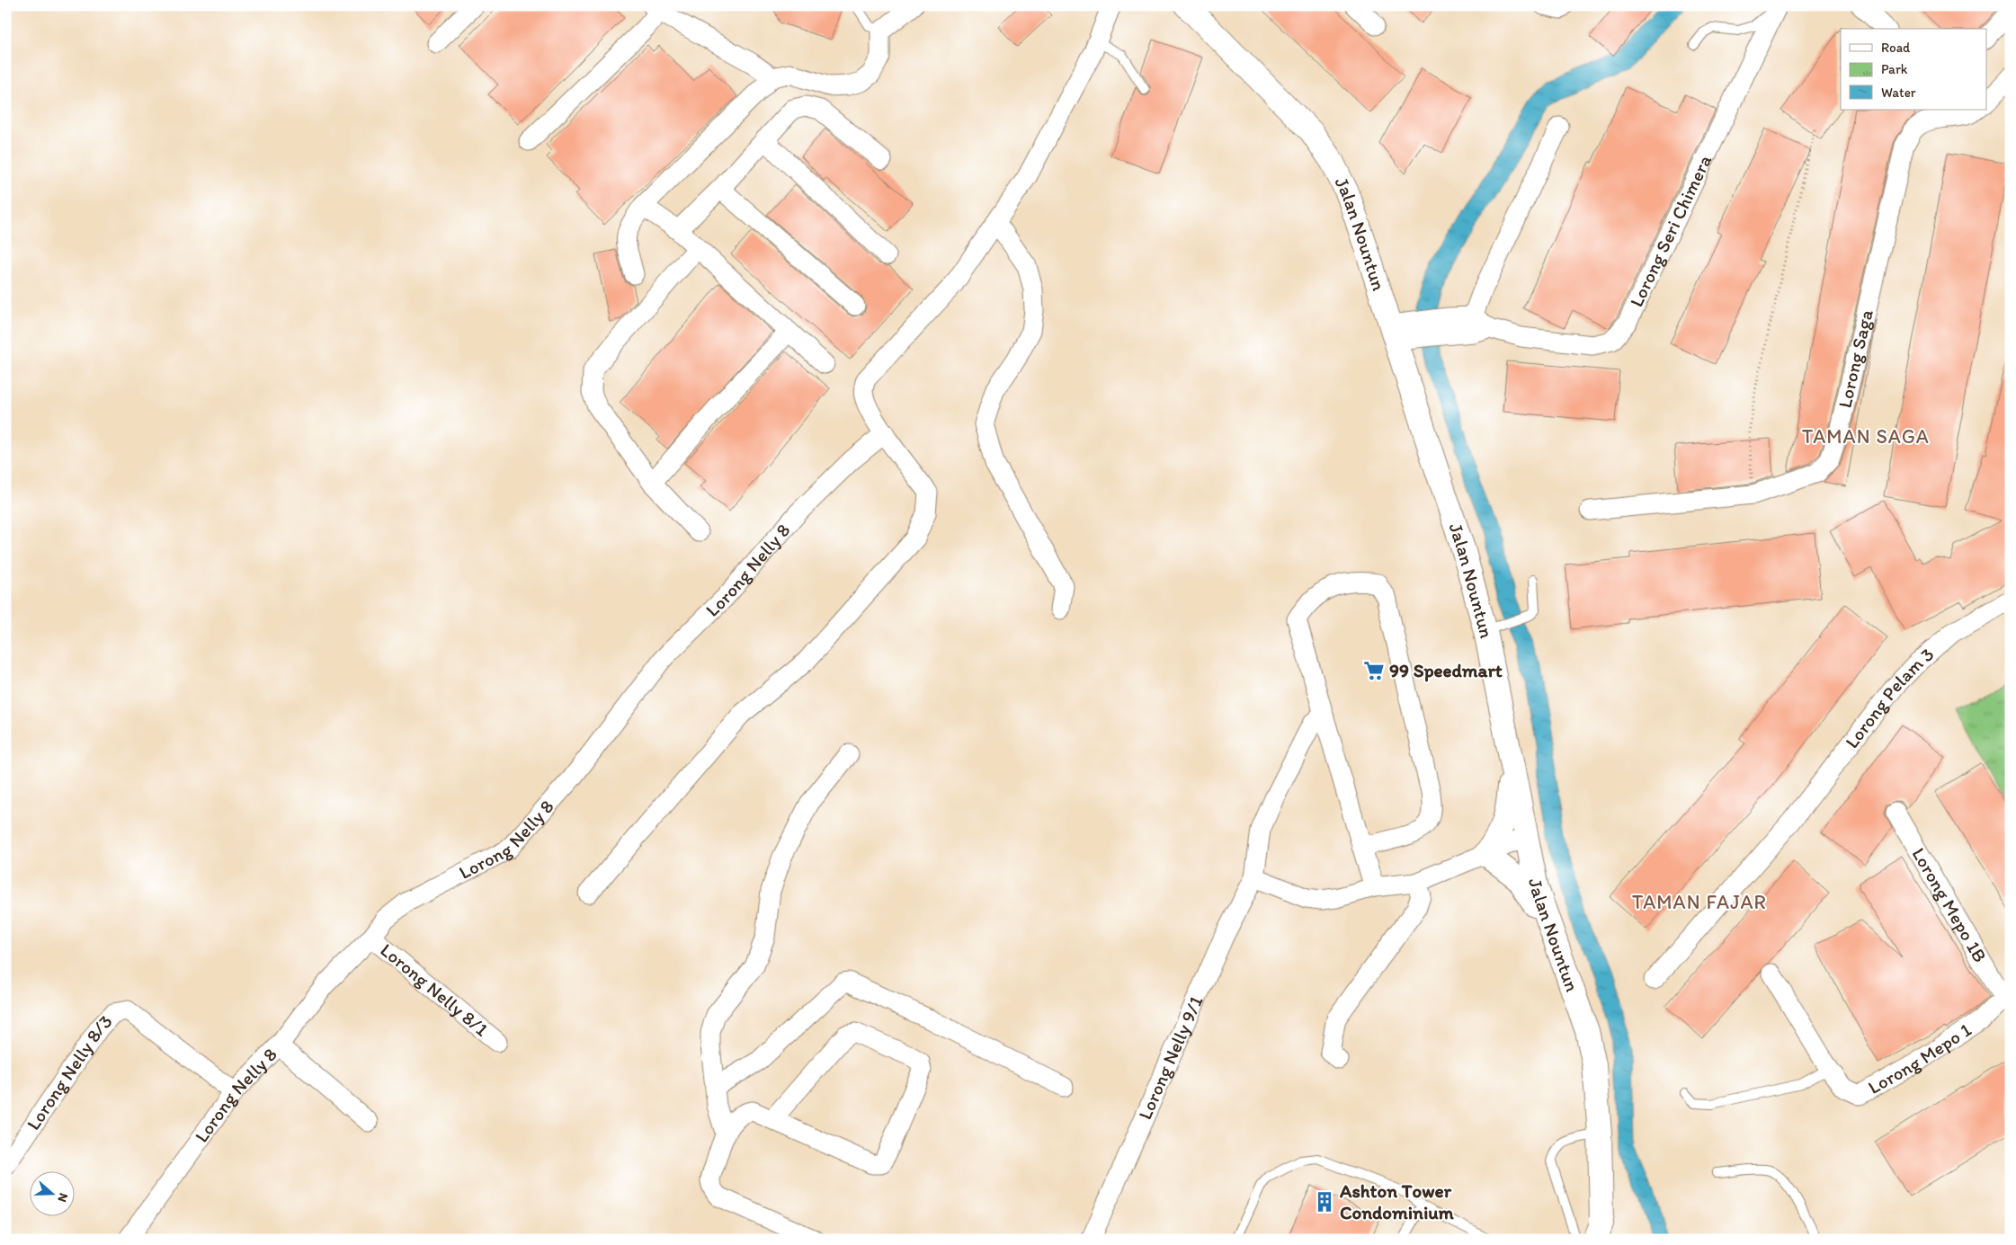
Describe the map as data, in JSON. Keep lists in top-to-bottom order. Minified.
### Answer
{"streets":{"street":["Lorong Seri Chimera","Jalan Nountun","Lorong Saga","Lorong Nelly 8","Lorong Pelam 3","Lorong Mepo 1B","Lorong Nelly 8/1","Lorong Nelly 9/1","Lorong Mepo 1","Lorong Nelly 8/3"]},"crossings":[["Lorong Seri Chimera","Jalan Nountun"],["Lorong Nelly 8","Lorong Nelly 8/1"],["Lorong Nelly 8","Lorong Nelly 8/3"],["Lorong Mepo 1B","Lorong Mepo 1"]],"districts":["TAMAN SAGA","TAMAN FAJAR"],"places":{"supermarket":["99 Speedmart"],"building":["Ashton Tower Condominium"]},"legend":["Road","Park","Water"],"north":"right"}
